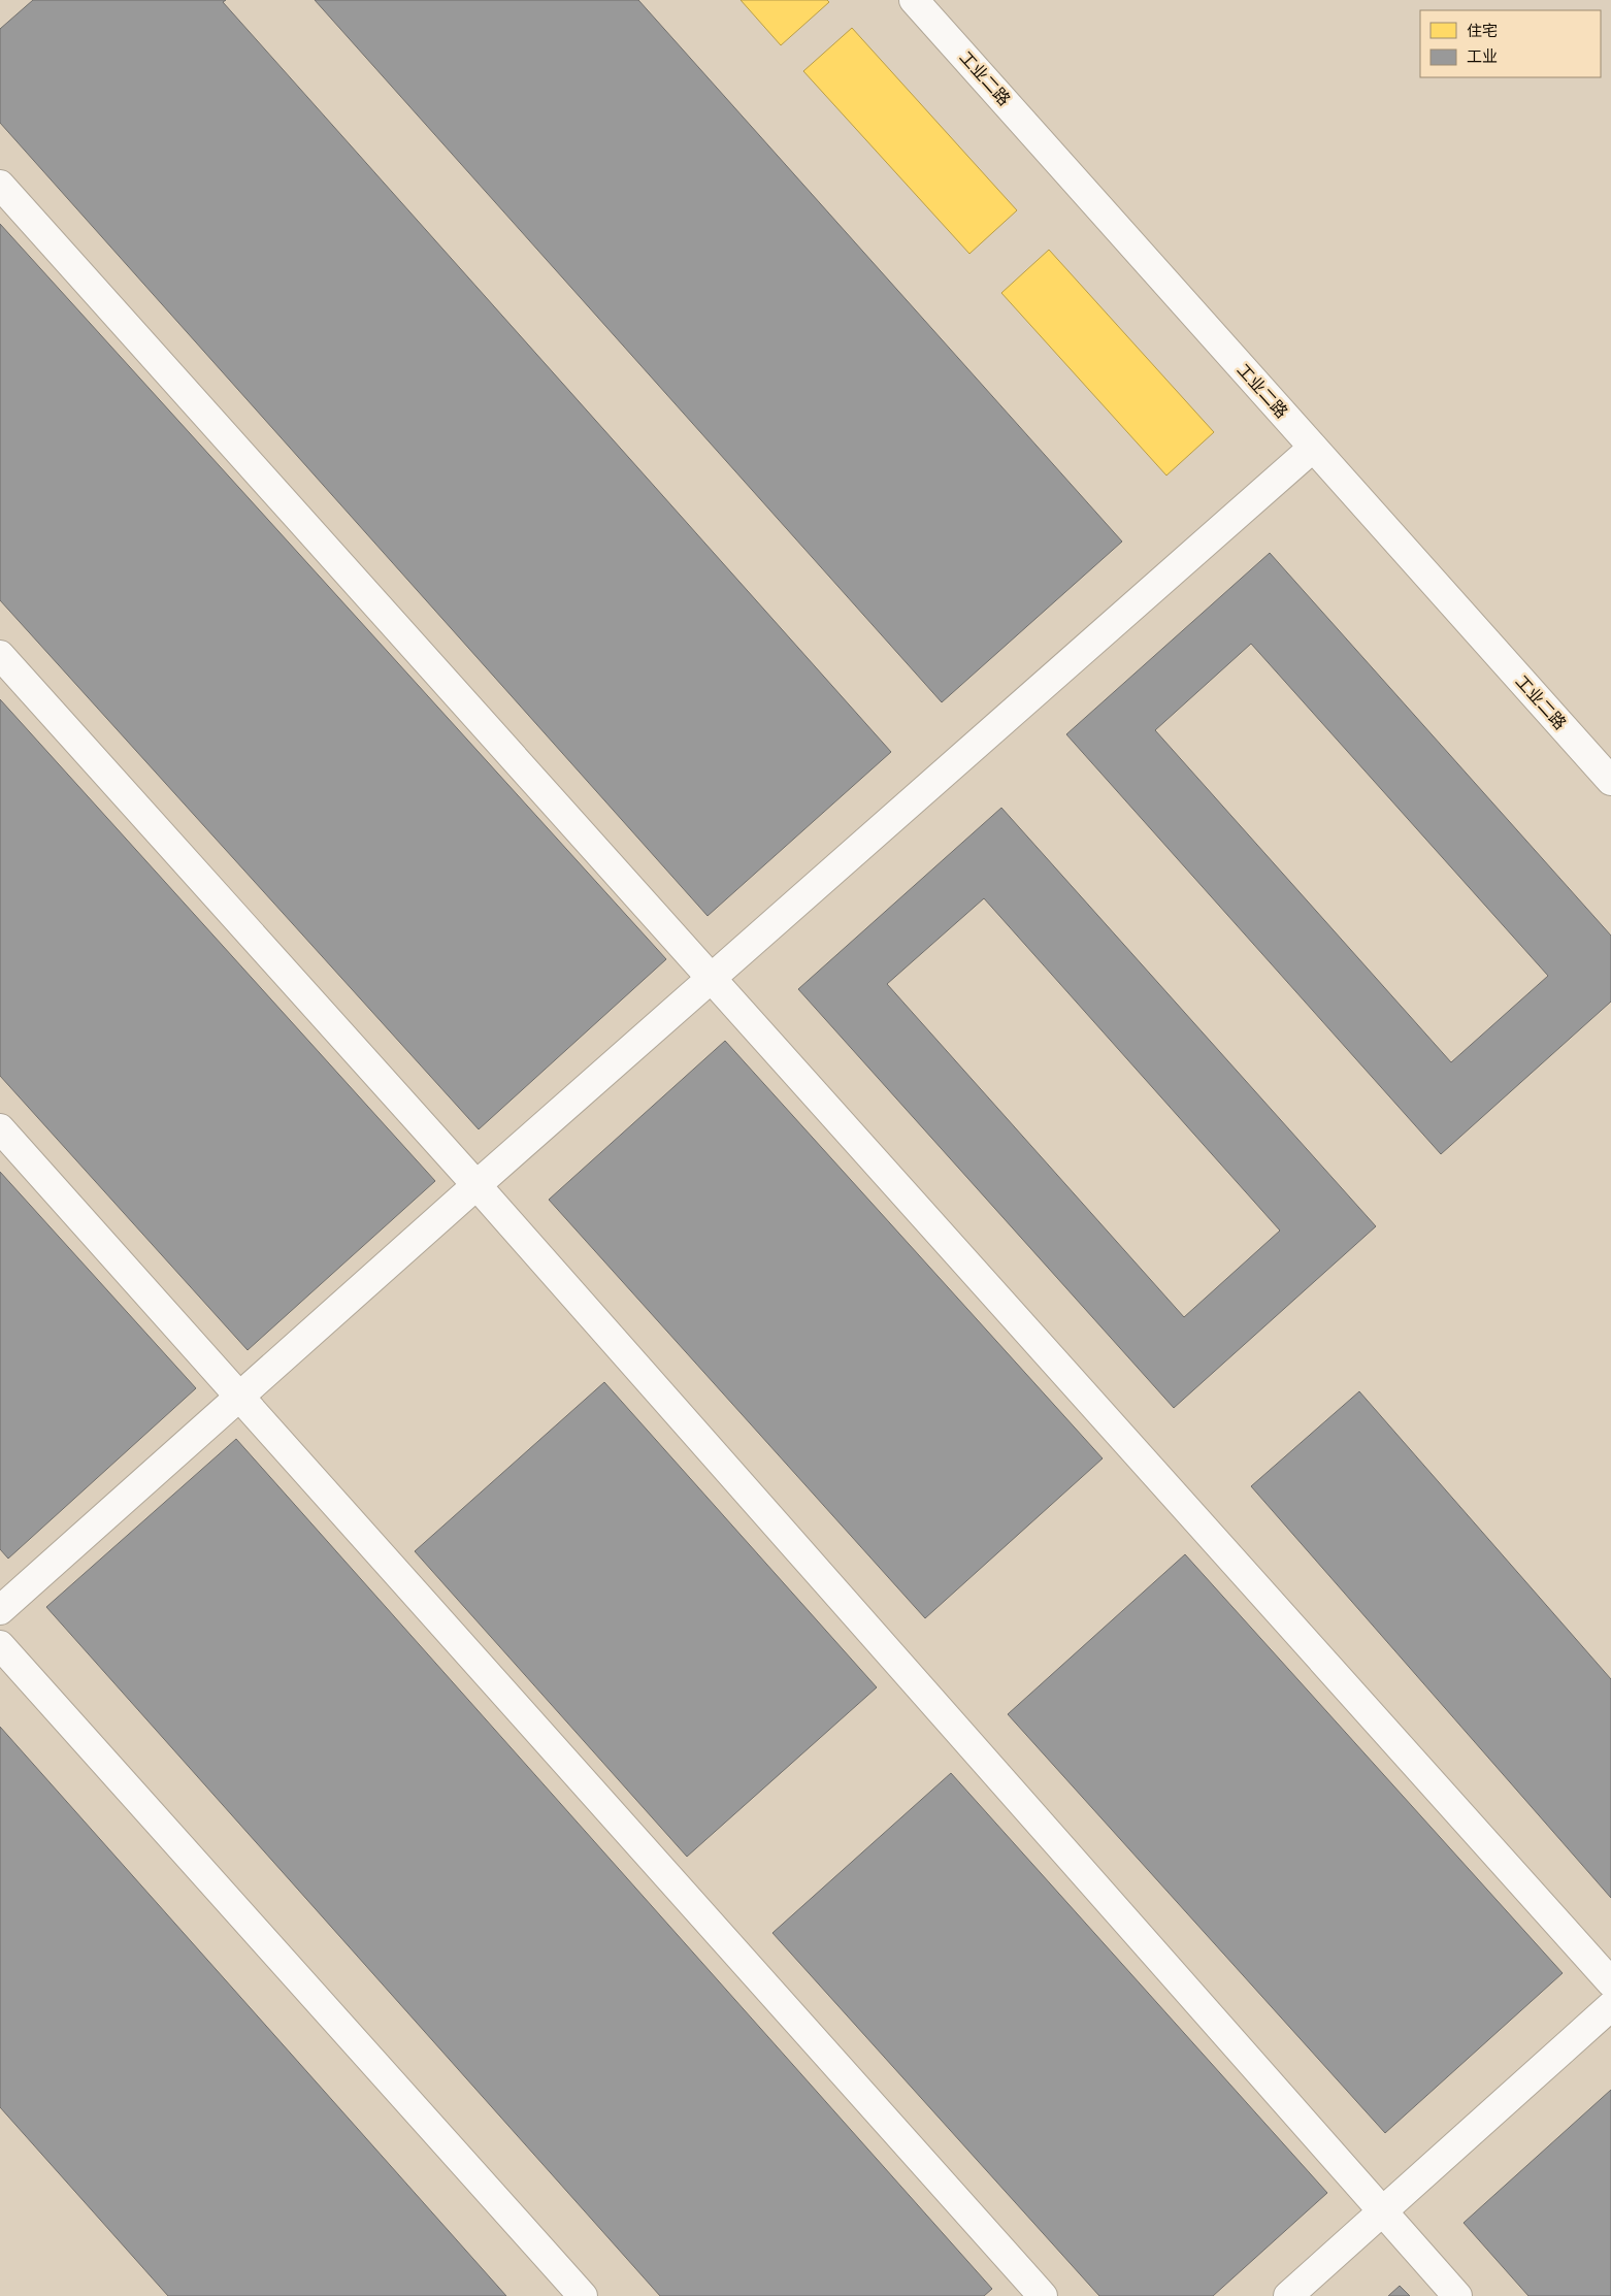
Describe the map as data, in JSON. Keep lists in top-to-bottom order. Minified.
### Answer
{"streets":{"street":["工业二路"]},"legend":["住宅","工业"]}
